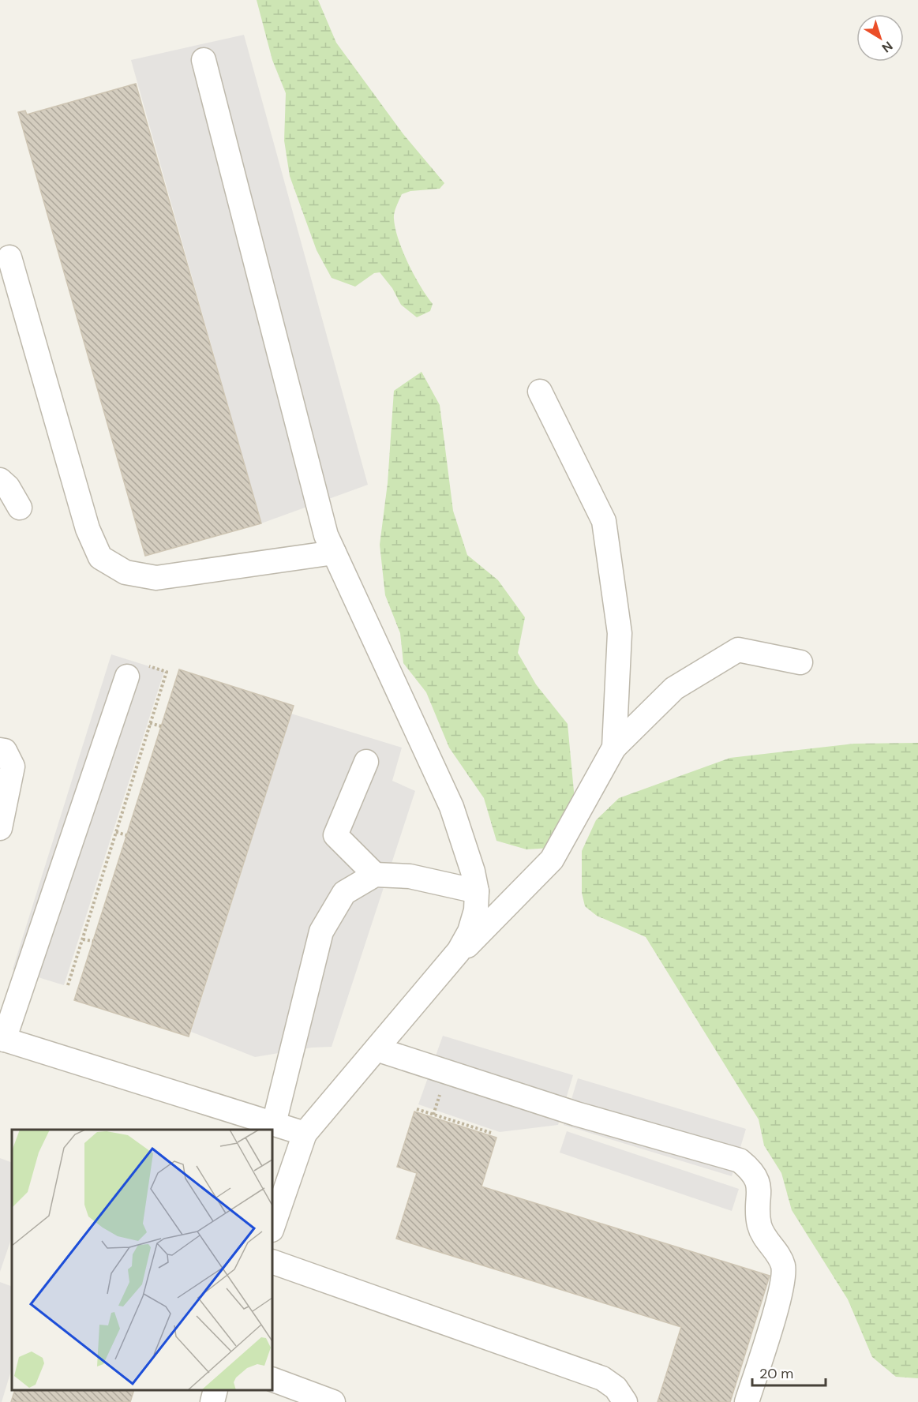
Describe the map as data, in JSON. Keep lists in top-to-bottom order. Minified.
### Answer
{"scale_bar":"20 m","north":"bottom right"}
